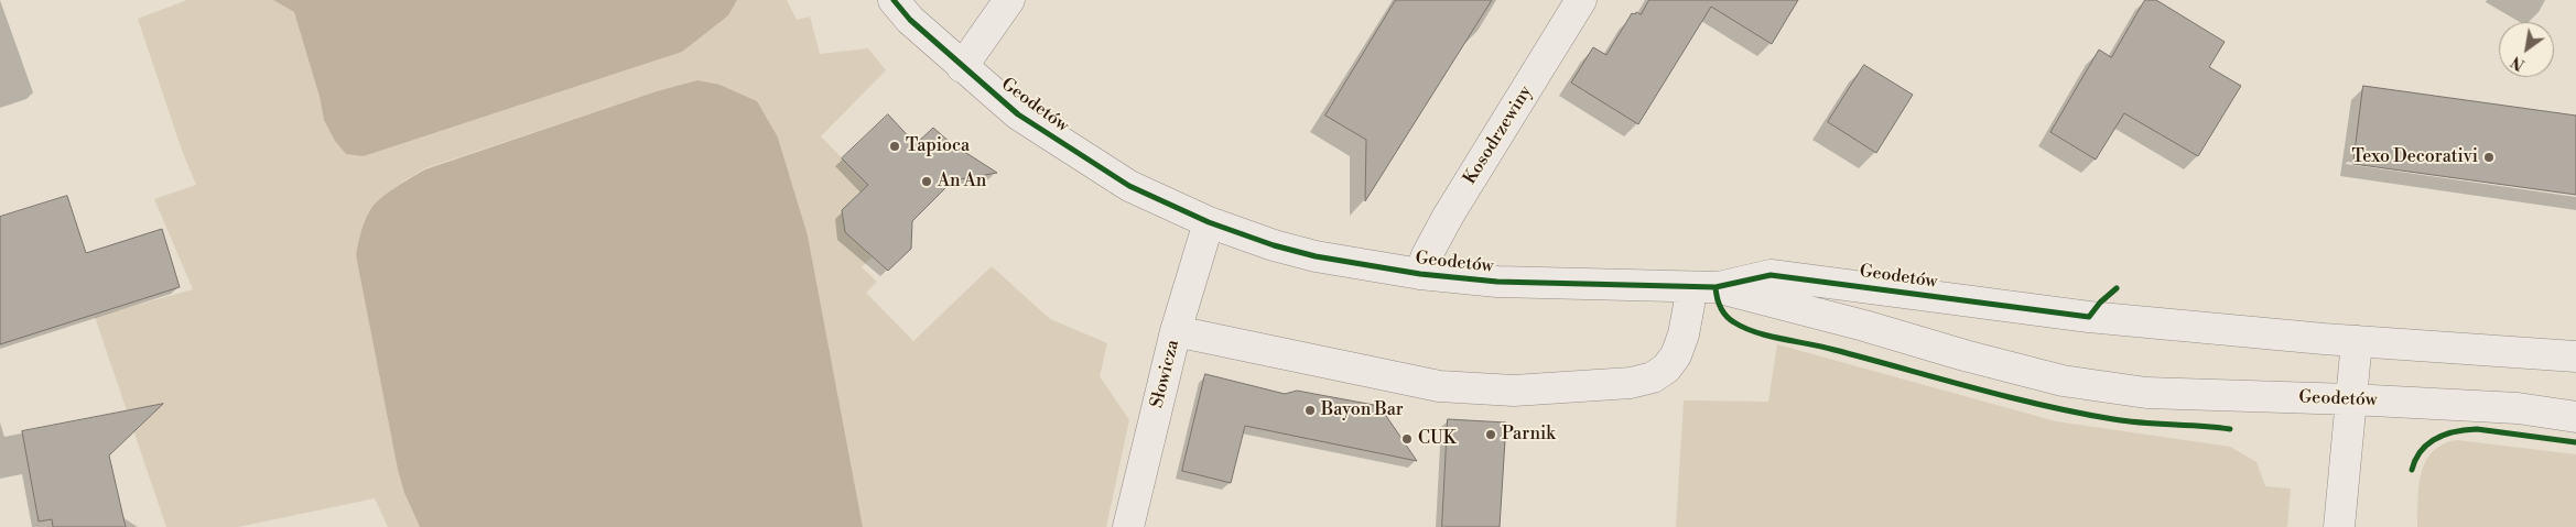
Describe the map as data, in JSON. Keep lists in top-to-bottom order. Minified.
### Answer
{"streets":{"street":["Geodetów","Kosodrzewiny","Słowicza"]},"crossings":[["Geodetów","Kosodrzewiny"],["Geodetów","Słowicza"]],"places":["Tapioca","Texo Decorativi","An An","Bayon Bar","Parnik","CUK"],"north":"bottom left"}
